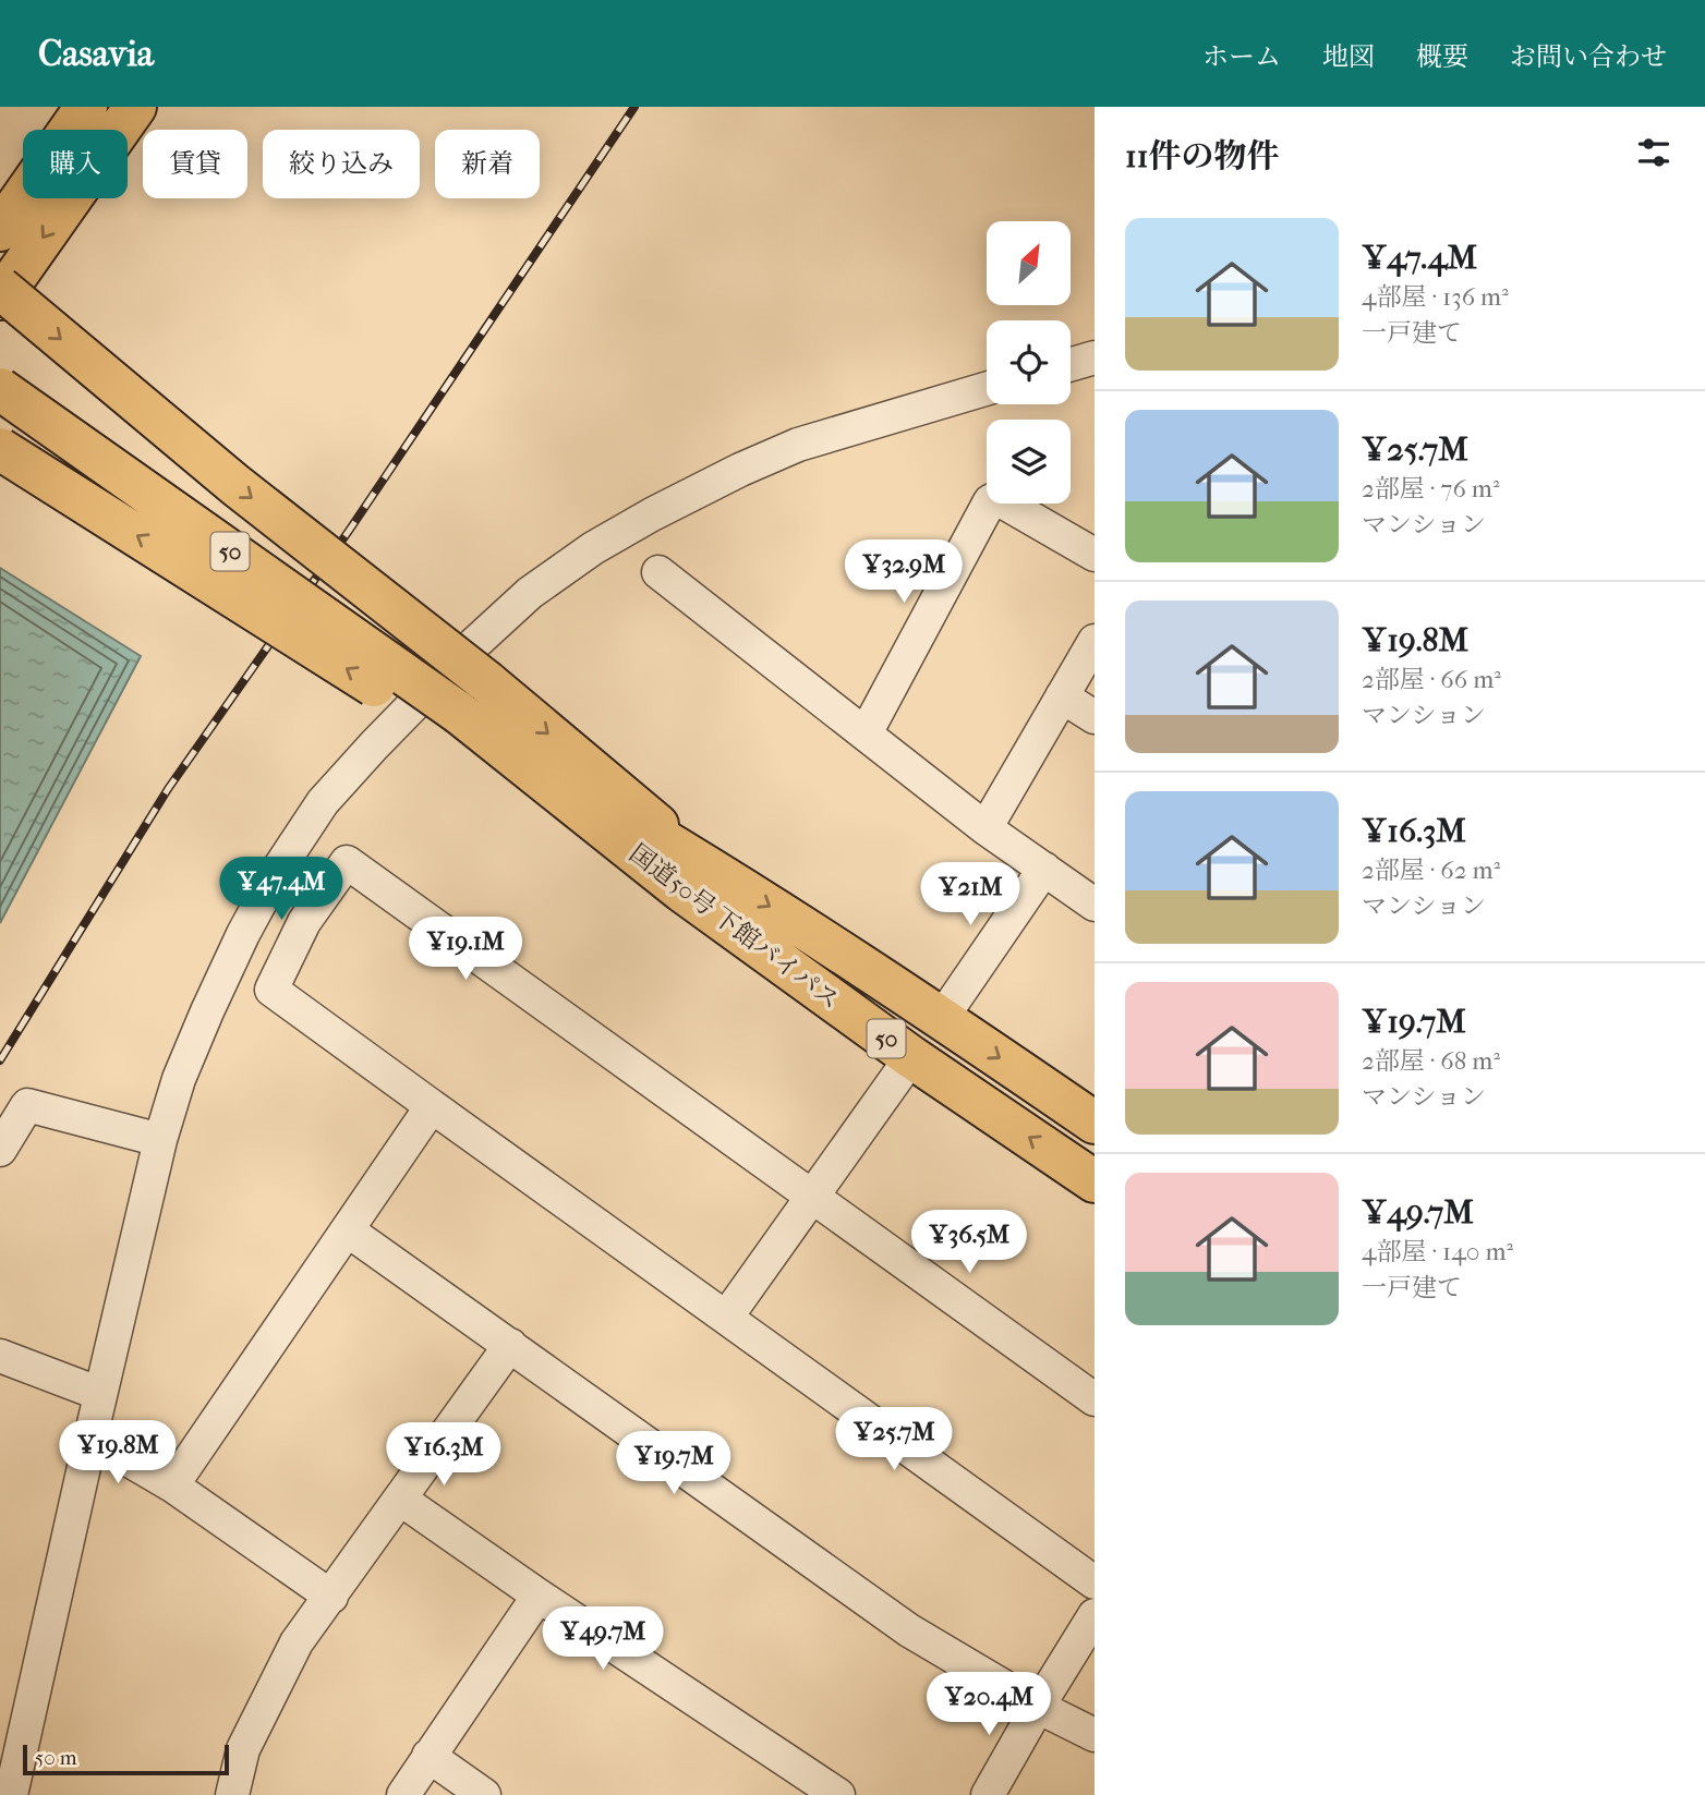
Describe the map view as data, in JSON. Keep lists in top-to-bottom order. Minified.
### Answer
{"streets":{"highway":["50","国道50号 下館バイパス"]},"scale_bar":"50 m","north":"top right","page":{"header":"Casavia","nav":["ホーム","地図","概要","お問い合わせ"],"heading":"11件の物件","chip":["購入","賃貸","絞り込み","新着"],"list":[{"name":"¥47.4M","note":"4部屋 · 136 m² · 一戸建て"},{"name":"¥25.7M","note":"2部屋 · 76 m² · マンション"},{"name":"¥19.8M","note":"2部屋 · 66 m² · マンション"},{"name":"¥16.3M","note":"2部屋 · 62 m² · マンション"},{"name":"¥19.7M","note":"2部屋 · 68 m² · マンション"},{"name":"¥49.7M","note":"4部屋 · 140 m² · 一戸建て"}],"price":["¥32.9M","¥47.4M","¥21M","¥19.1M","¥36.5M","¥25.7M","¥19.8M","¥16.3M","¥19.7M","¥49.7M","¥20.4M"],"scale":"50 m"}}
